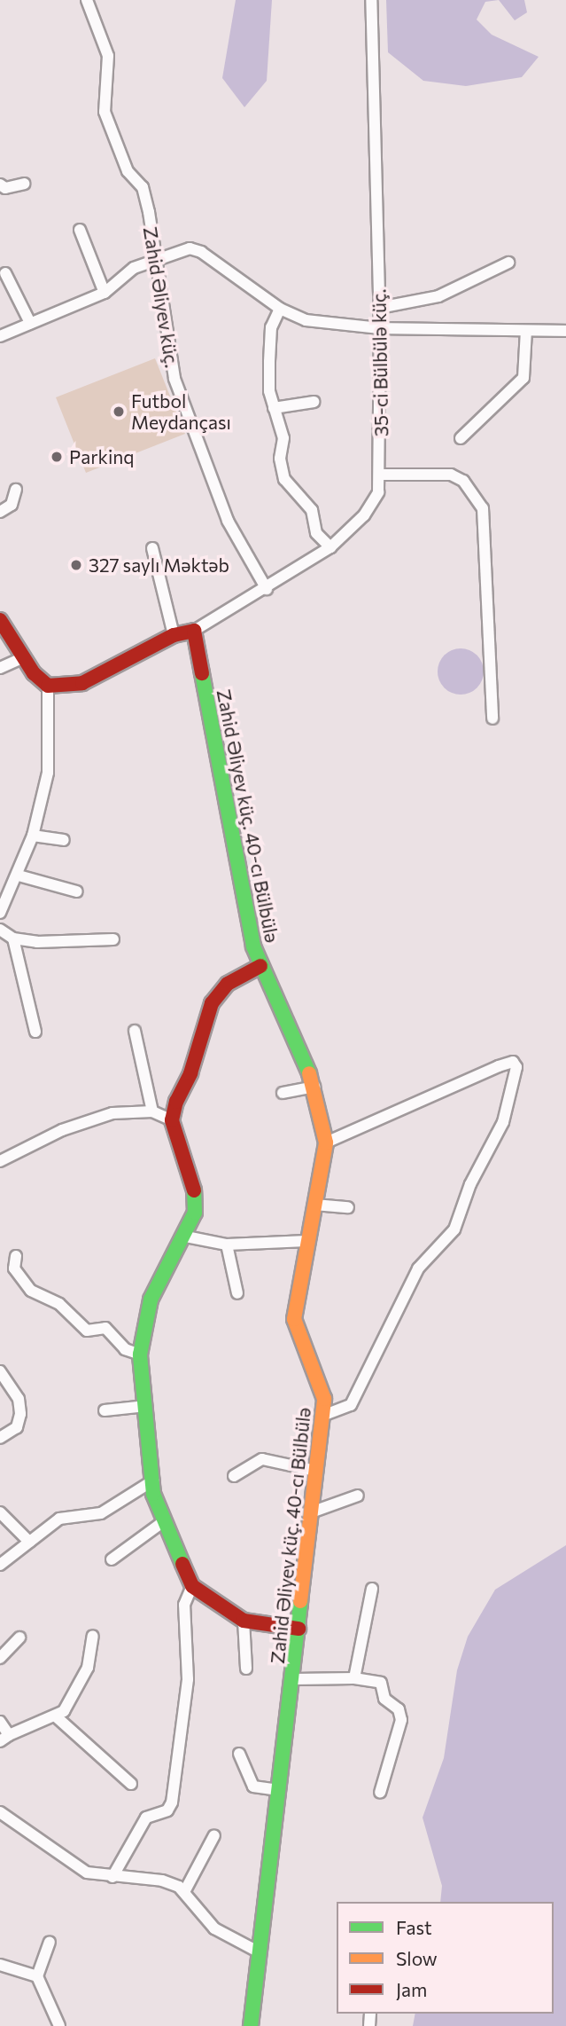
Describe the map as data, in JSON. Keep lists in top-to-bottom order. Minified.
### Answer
{"streets":{"street":["Zahid Əliyev küç.","35-ci Bülbülə küç.","Zahid Əliyev küç. 40-cı Bülbülə"]},"crossings":[["Zahid Əliyev küç.","35-ci Bülbülə küç."],["35-ci Bülbülə küç.","Zahid Əliyev küç. 40-cı Bülbülə"]],"places":["Futbol Meydançası","Parkinq","327 saylı Məktəb"],"legend":["Fast","Slow","Jam"]}
